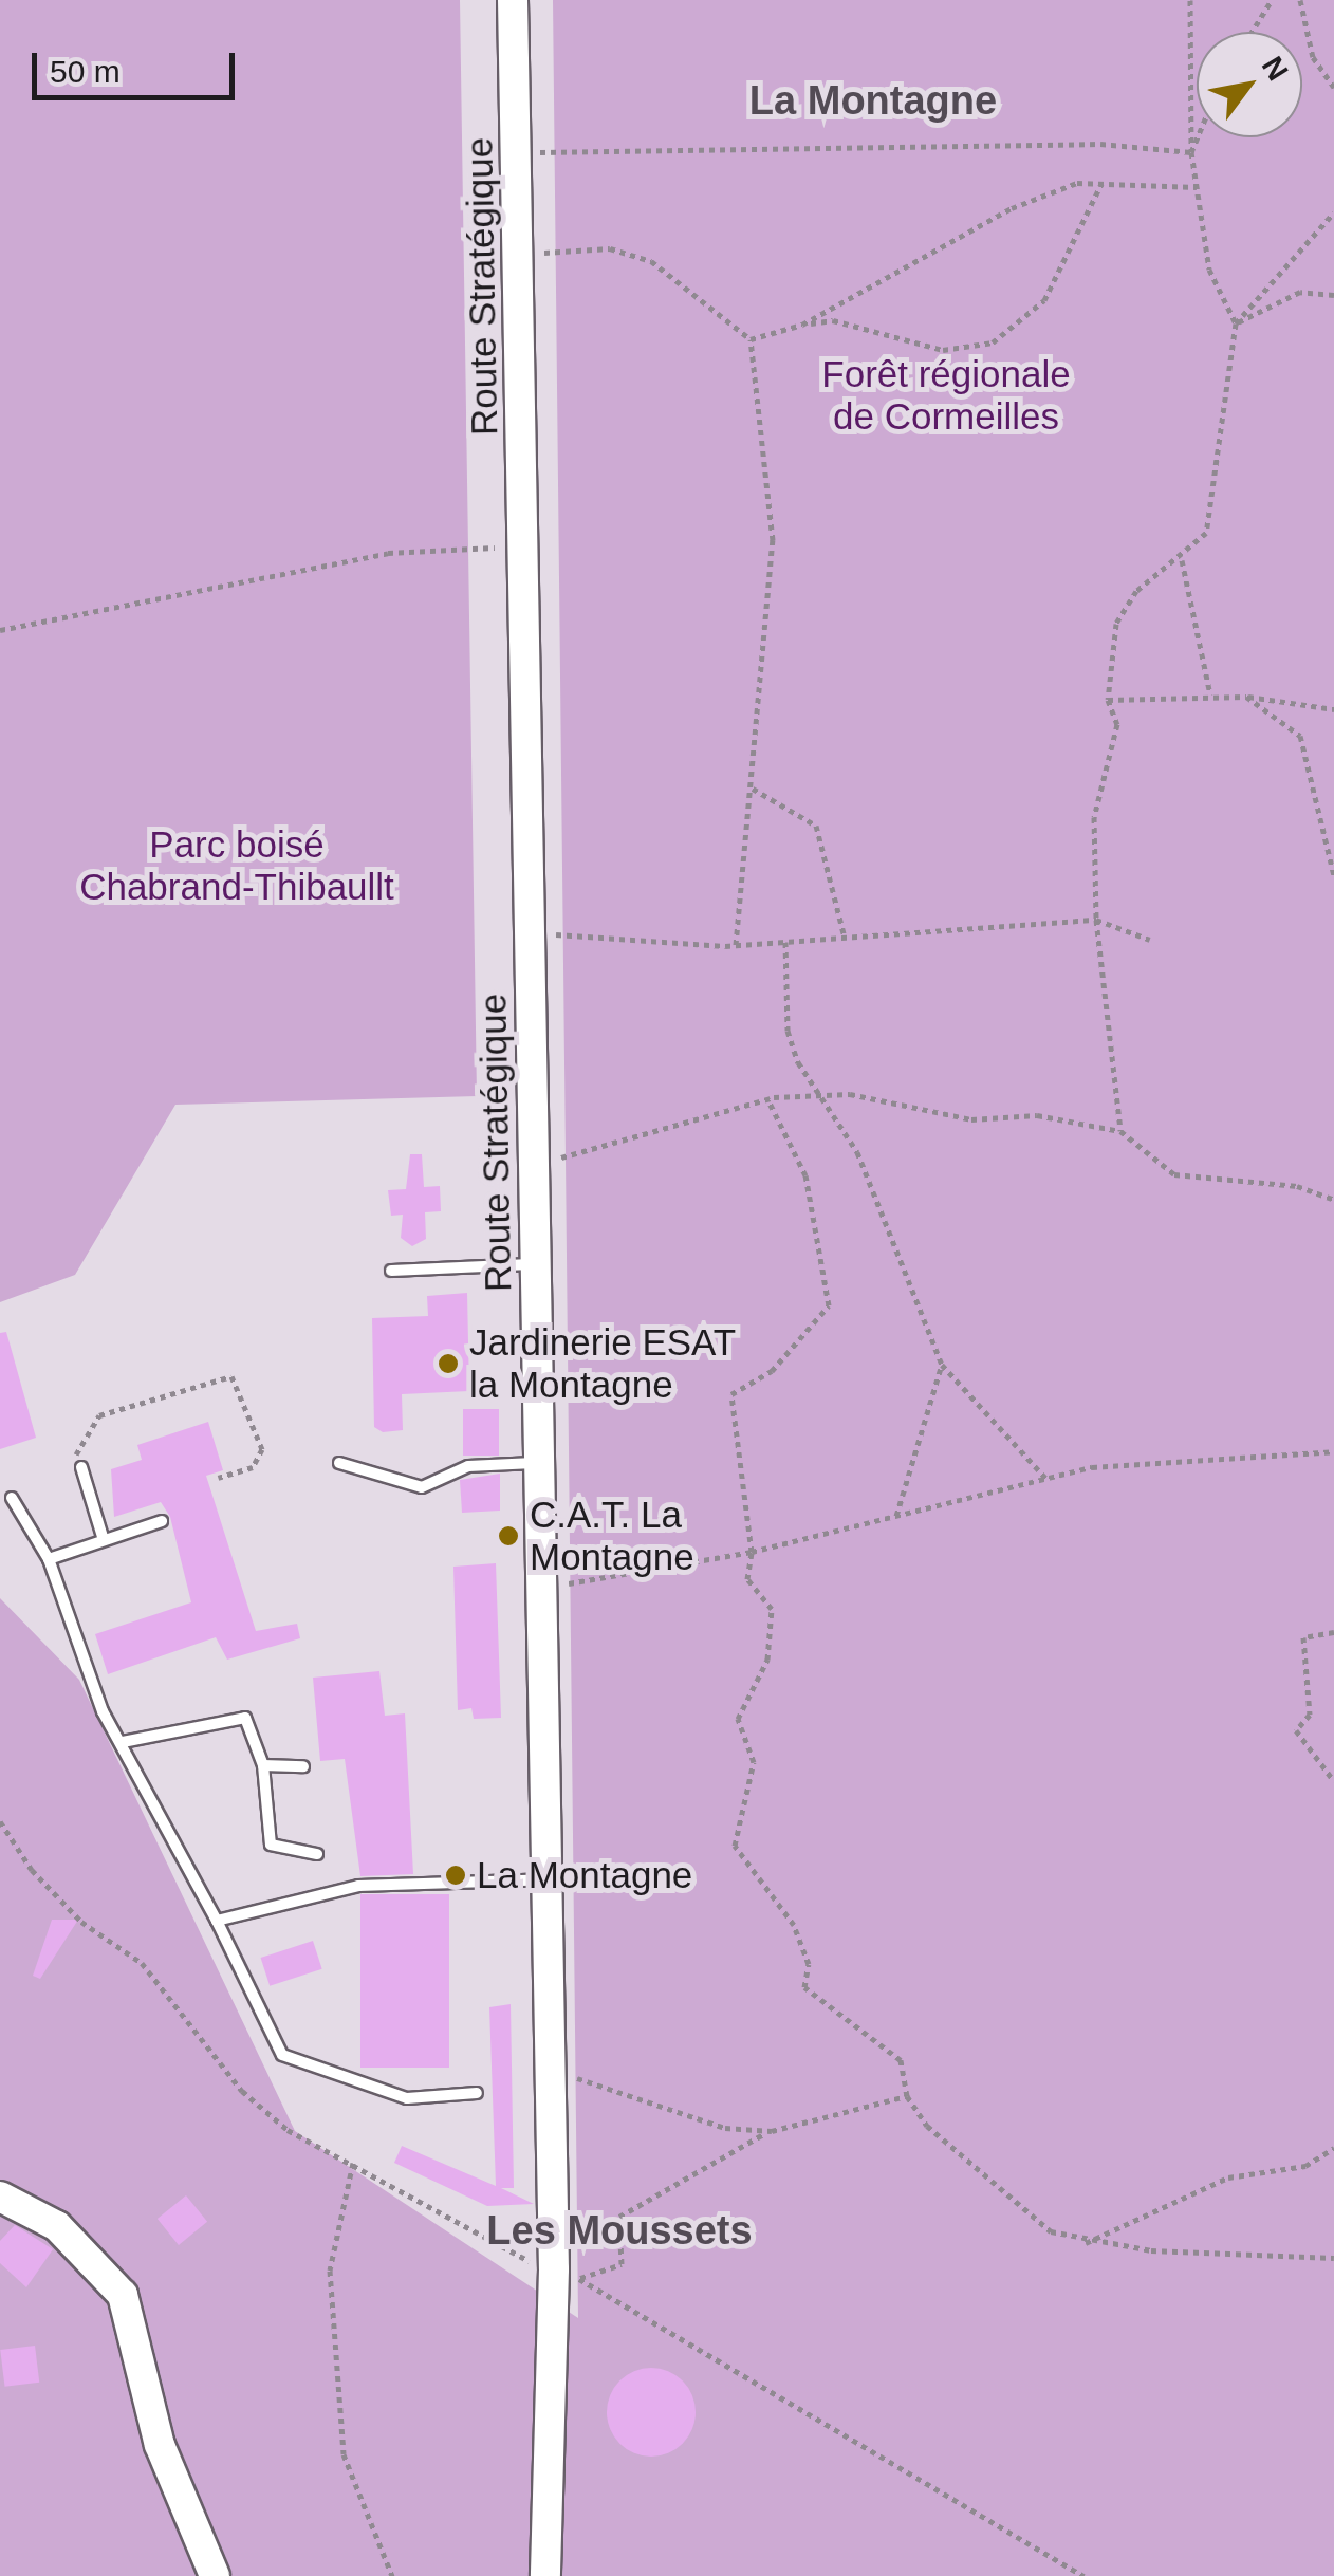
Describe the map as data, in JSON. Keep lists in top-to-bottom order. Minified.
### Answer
{"streets":{"street":["Route Stratégique"]},"districts":["La Montagne","Les Moussets"],"parks":["Forêt régionale de Cormeilles","Parc boisé Chabrand-Thibaullt"],"places":["Jardinerie ESAT la Montagne","C.A.T. La Montagne","La Montagne"],"scale_bar":"50 m","north":"top right"}
